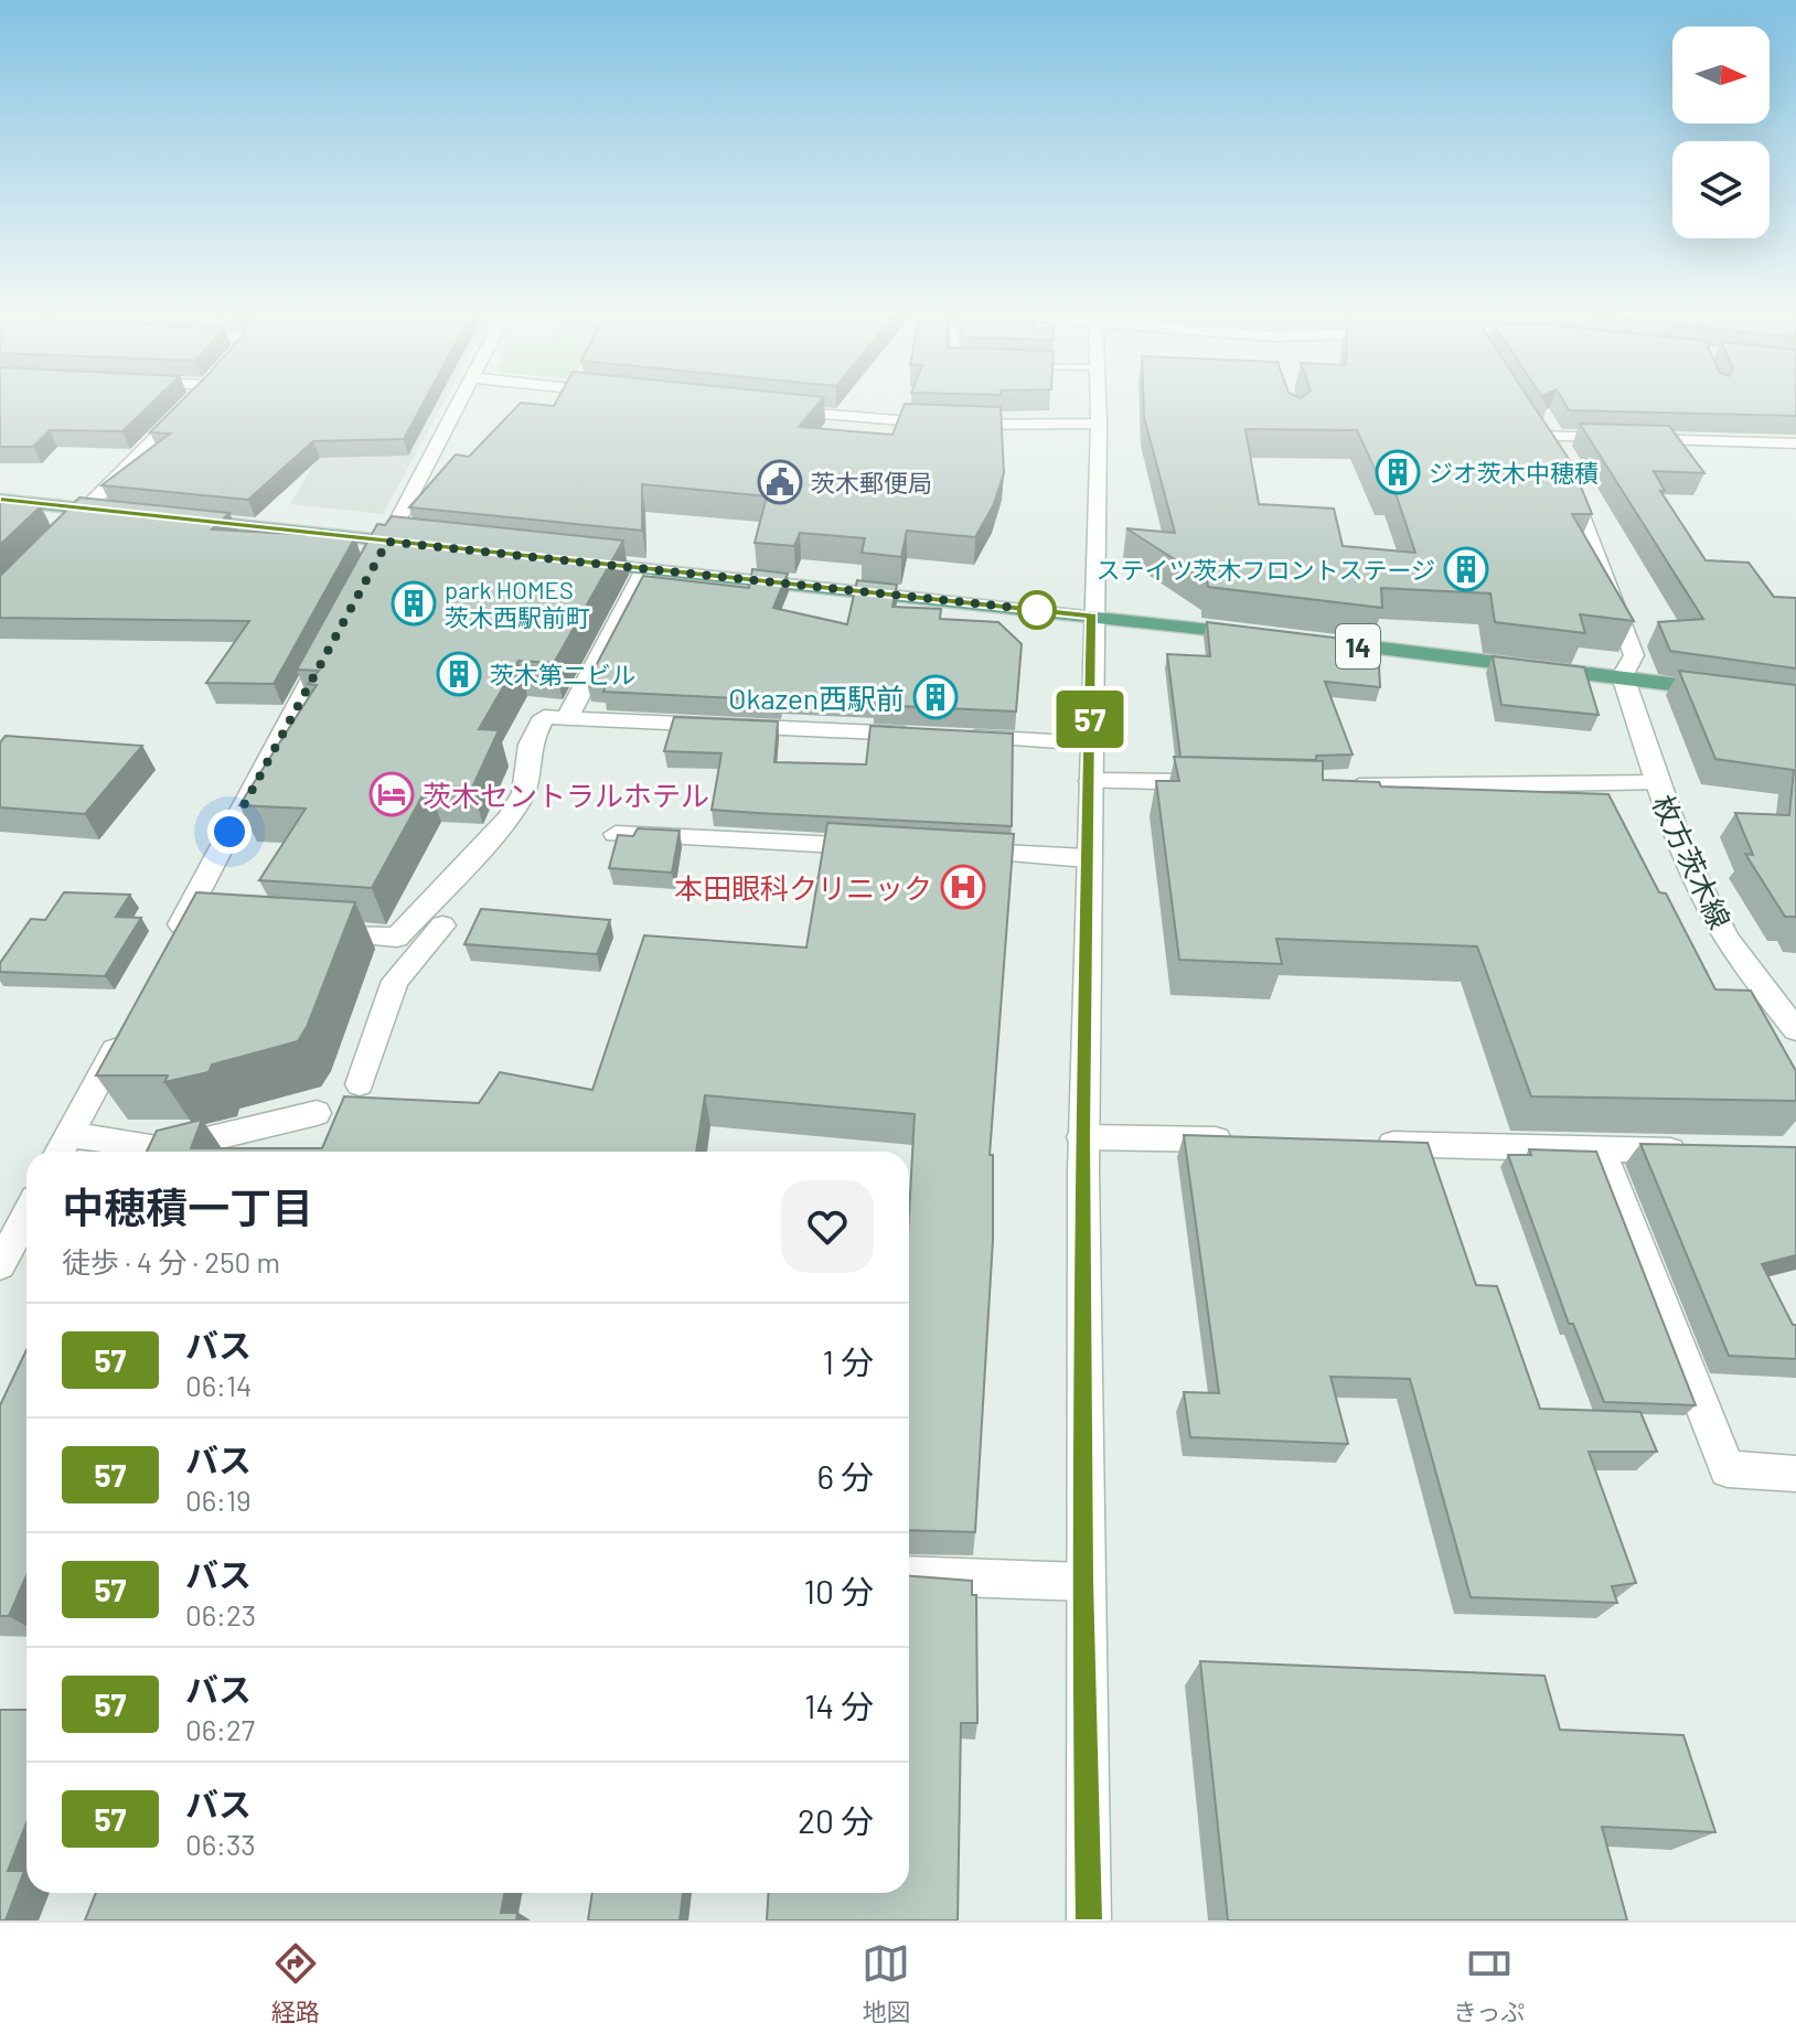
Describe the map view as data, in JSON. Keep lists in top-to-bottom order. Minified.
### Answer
{"streets":{"main road":["14"],"street":["枚方茨木線"]},"crossings":[["14","枚方茨木線"]],"places":{"building":["ジオ茨木中穂積","ステイツ茨木フロントステージ","park HOMES 茨木西駅前町","茨木第二ビル","Okazen西駅前"],"public building":["茨木郵便局"],"hotel":["茨木セントラルホテル"],"hospital":["本田眼科クリニック"]},"lines":["bus line 57"],"north":"right","page":{"on_map":"57","heading":["中穂積一丁目","徒歩 · 4 分 · 250 m"],"list":[{"mark":"57","name":"バス","note":"06:14","value":"1 分"},{"mark":"57","name":"バス","note":"06:19","value":"6 分"},{"mark":"57","name":"バス","note":"06:23","value":"10 分"},{"mark":"57","name":"バス","note":"06:27","value":"14 分"},{"mark":"57","name":"バス","note":"06:33","value":"20 分"}],"tabs":["経路","地図","きっぷ"]}}
